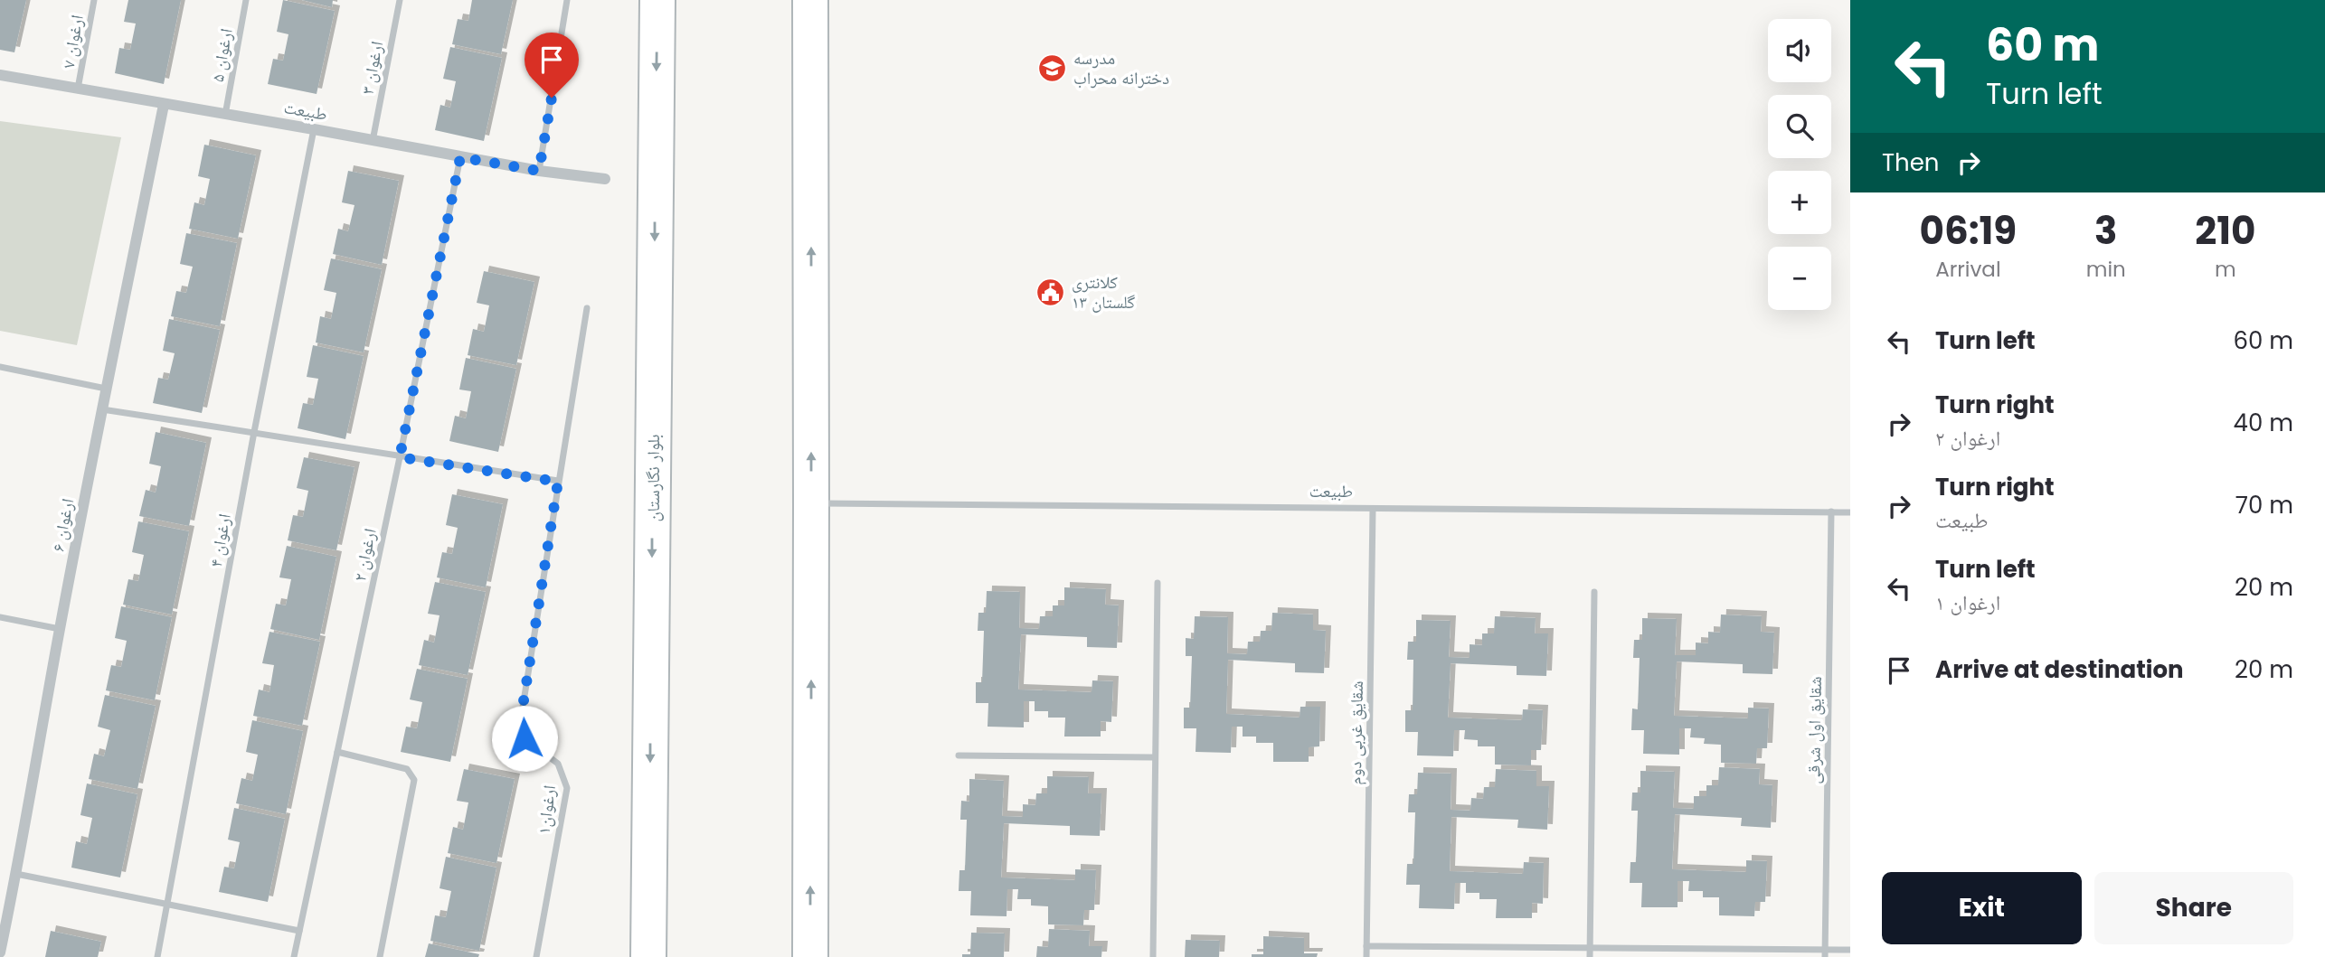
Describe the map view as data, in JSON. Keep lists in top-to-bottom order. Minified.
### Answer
{"streets":{"main road":["بلوار نگارستان"],"street":["ارغوان ۷","ارغوان ۵","ارغوان ۳","طبیعت","ارغوان ۶","ارغوان ۴","ارغوان ۲","شقایق اول شرقی","شقایق غربی دوم","ارغوان۱"]},"crossings":[["ارغوان ۷","طبیعت"],["ارغوان ۵","طبیعت"],["ارغوان ۳","طبیعت"],["طبیعت","ارغوان ۶"],["طبیعت","ارغوان ۴"],["طبیعت","ارغوان ۲"],["طبیعت","شقایق اول شرقی"],["طبیعت","شقایق غربی دوم"]],"places":{"school or university":["مدرسه دخترانه محراب"],"public building":["کلانتری ۱۳ گلستان"]},"page":{"turn":["60 m","Turn left"],"map_buttons":["+","−"],"then":"Then","eta":["06:19","Arrival","3","min","210","m"],"list":[{"name":"Turn left","value":"60 m"},{"name":"Turn right","note":"ارغوان ۲","value":"40 m"},{"name":"Turn right","note":"طبیعت","value":"70 m"},{"name":"Turn left","note":"ارغوان ۱","value":"20 m"},{"name":"Arrive at destination","value":"20 m"}],"buttons":["Exit","Share"]}}
